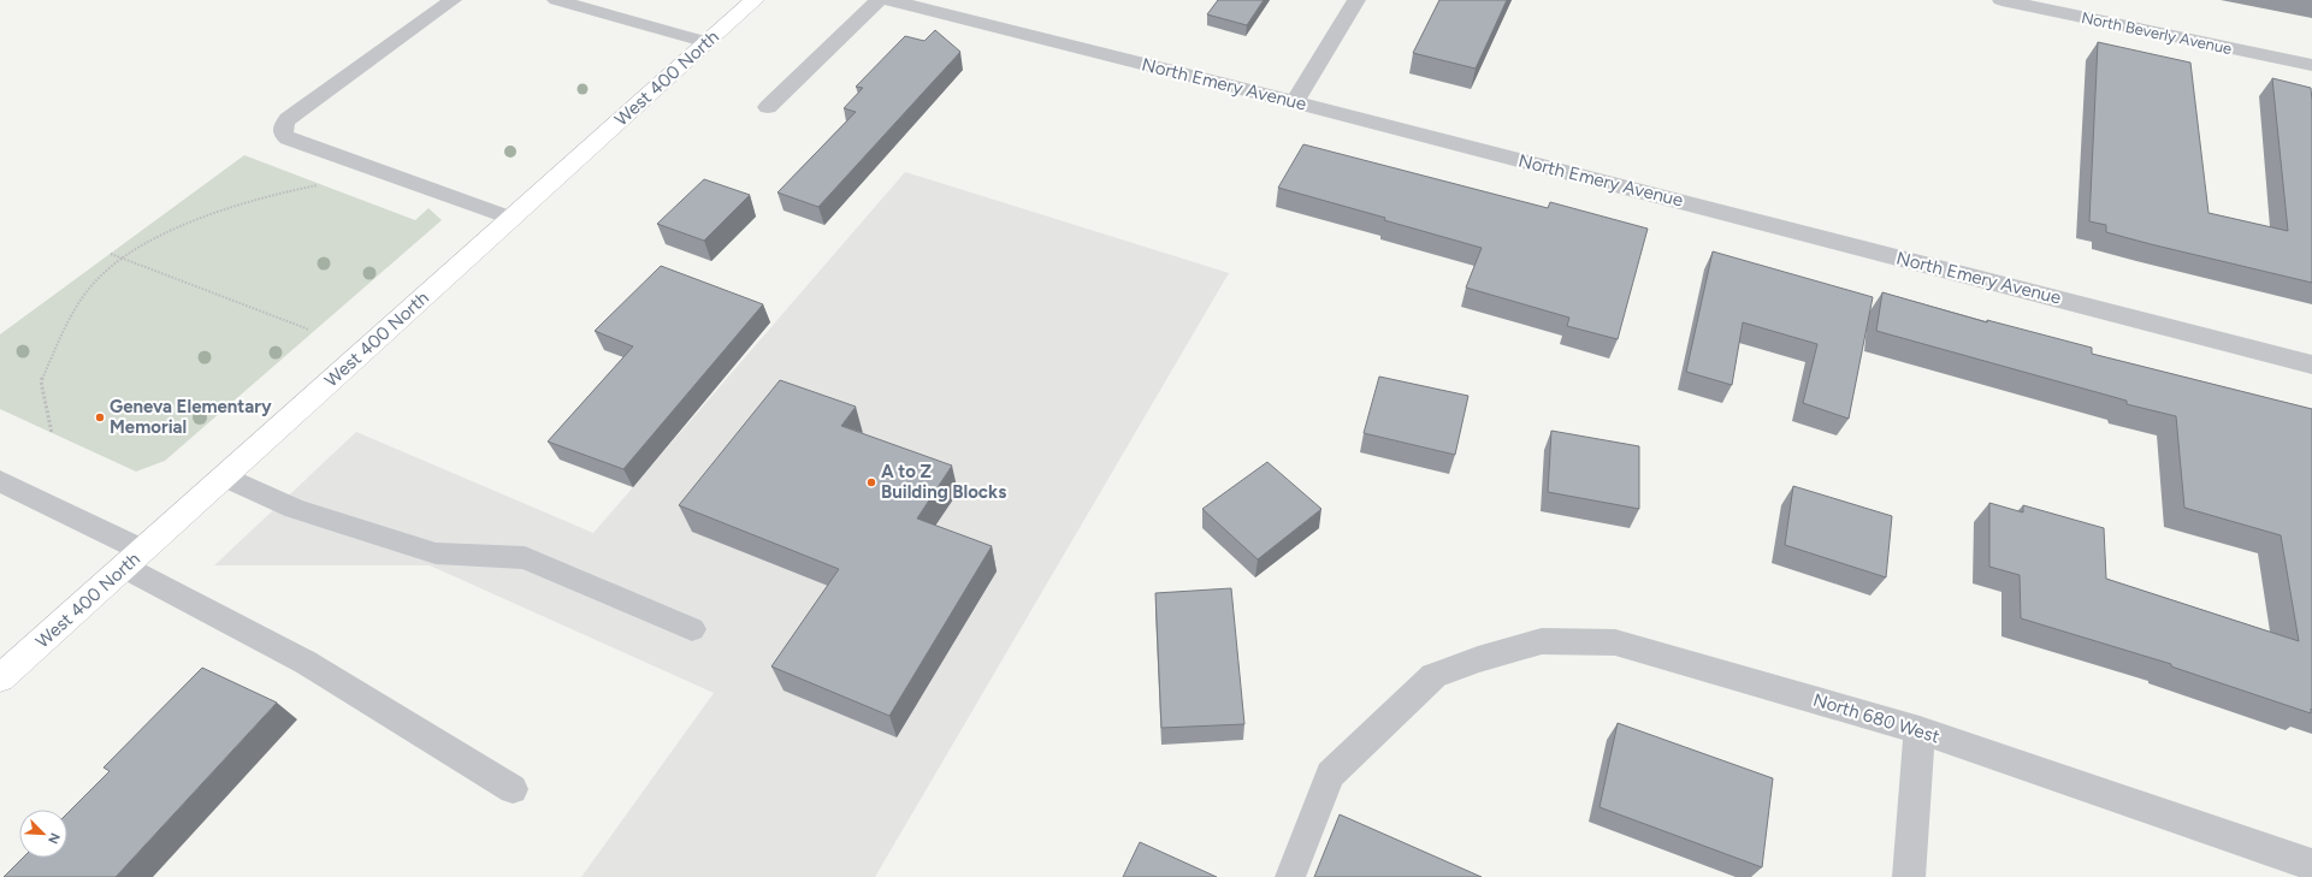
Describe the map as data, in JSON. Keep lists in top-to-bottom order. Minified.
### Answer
{"streets":{"main road":["West 400 North"],"street":["North Beverly Avenue","North Emery Avenue","North 680 West"]},"places":["Geneva Elementary Memorial","A to Z Building Blocks"],"north":"bottom right"}
